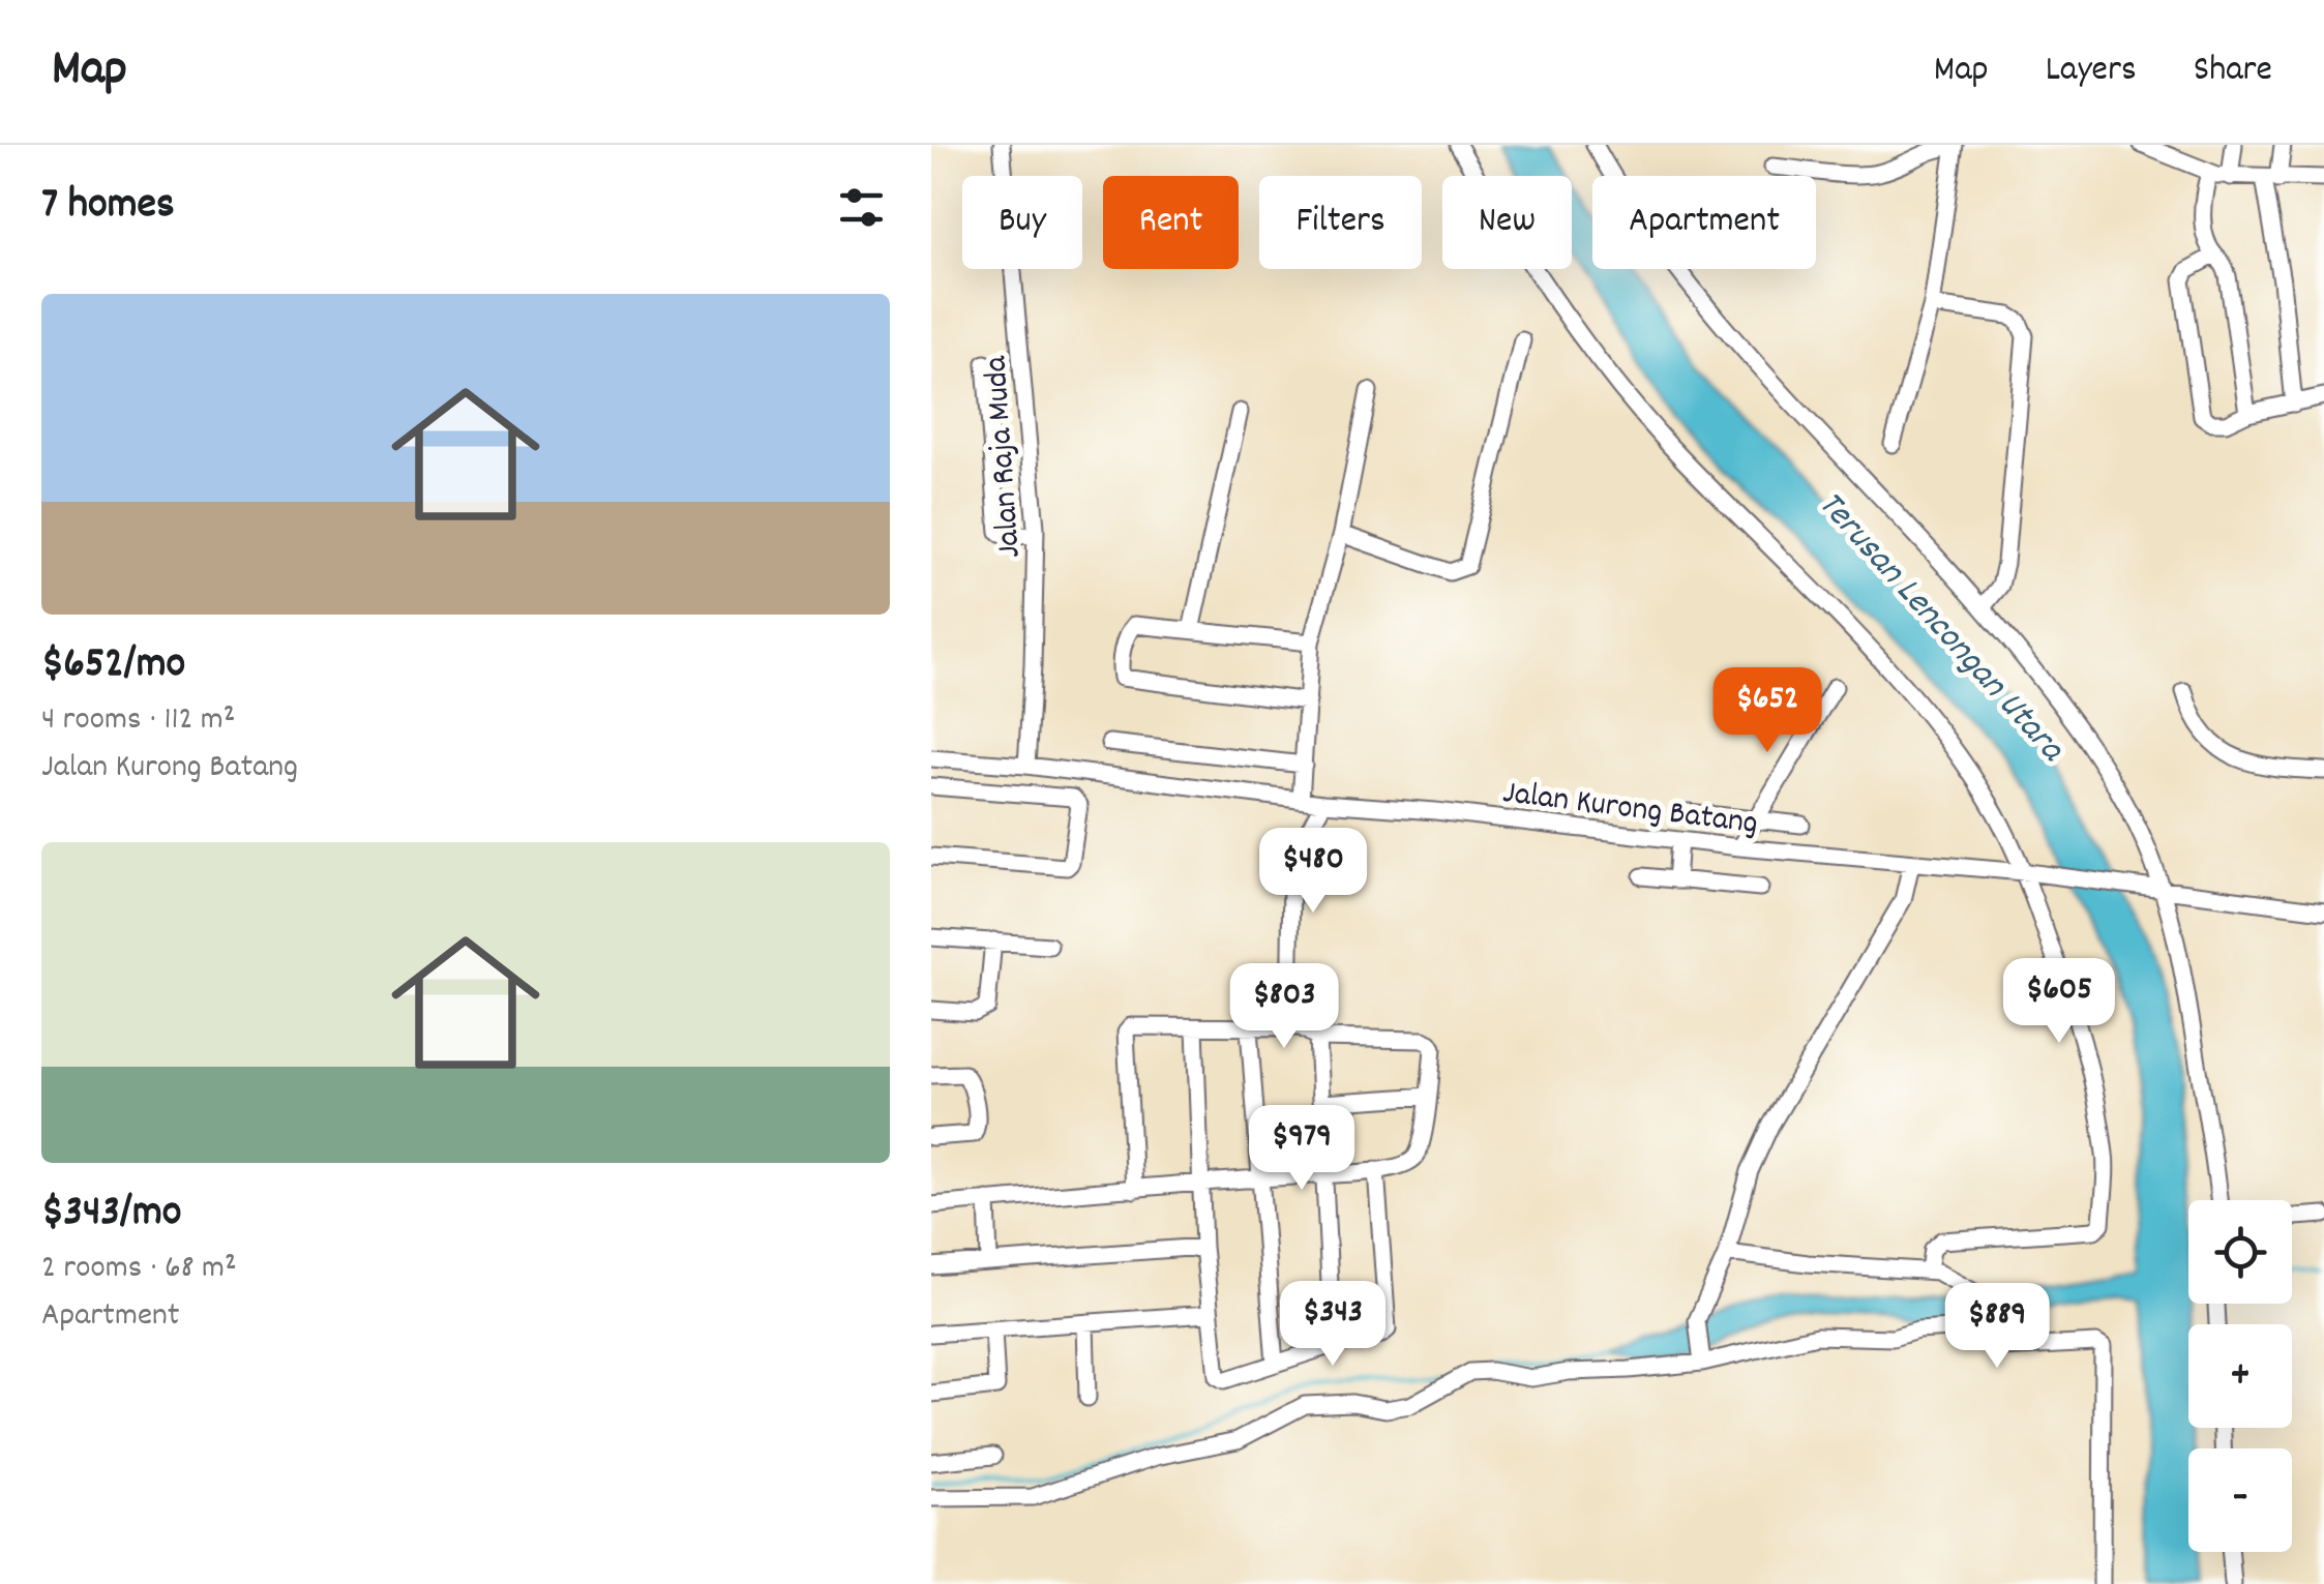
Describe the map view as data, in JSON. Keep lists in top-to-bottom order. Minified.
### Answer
{"streets":{"street":["Jalan Raja Muda","Jalan Kurong Batang"]},"crossings":[["Jalan Raja Muda","Jalan Kurong Batang"]],"water":["Terusan Lencongan Utara"],"page":{"header":"Map","nav":["Map","Layers","Share"],"heading":"7 homes","chip":["Buy","Rent","Filters","New","Apartment"],"list":[{"name":"$652/mo","note":"4 rooms · 112 m² · Jalan Kurong Batang"},{"name":"$343/mo","note":"2 rooms · 68 m² · Apartment"}],"price":["$652","$480","$605","$803","$979","$343","$889"],"map_buttons":["+","−"]}}
